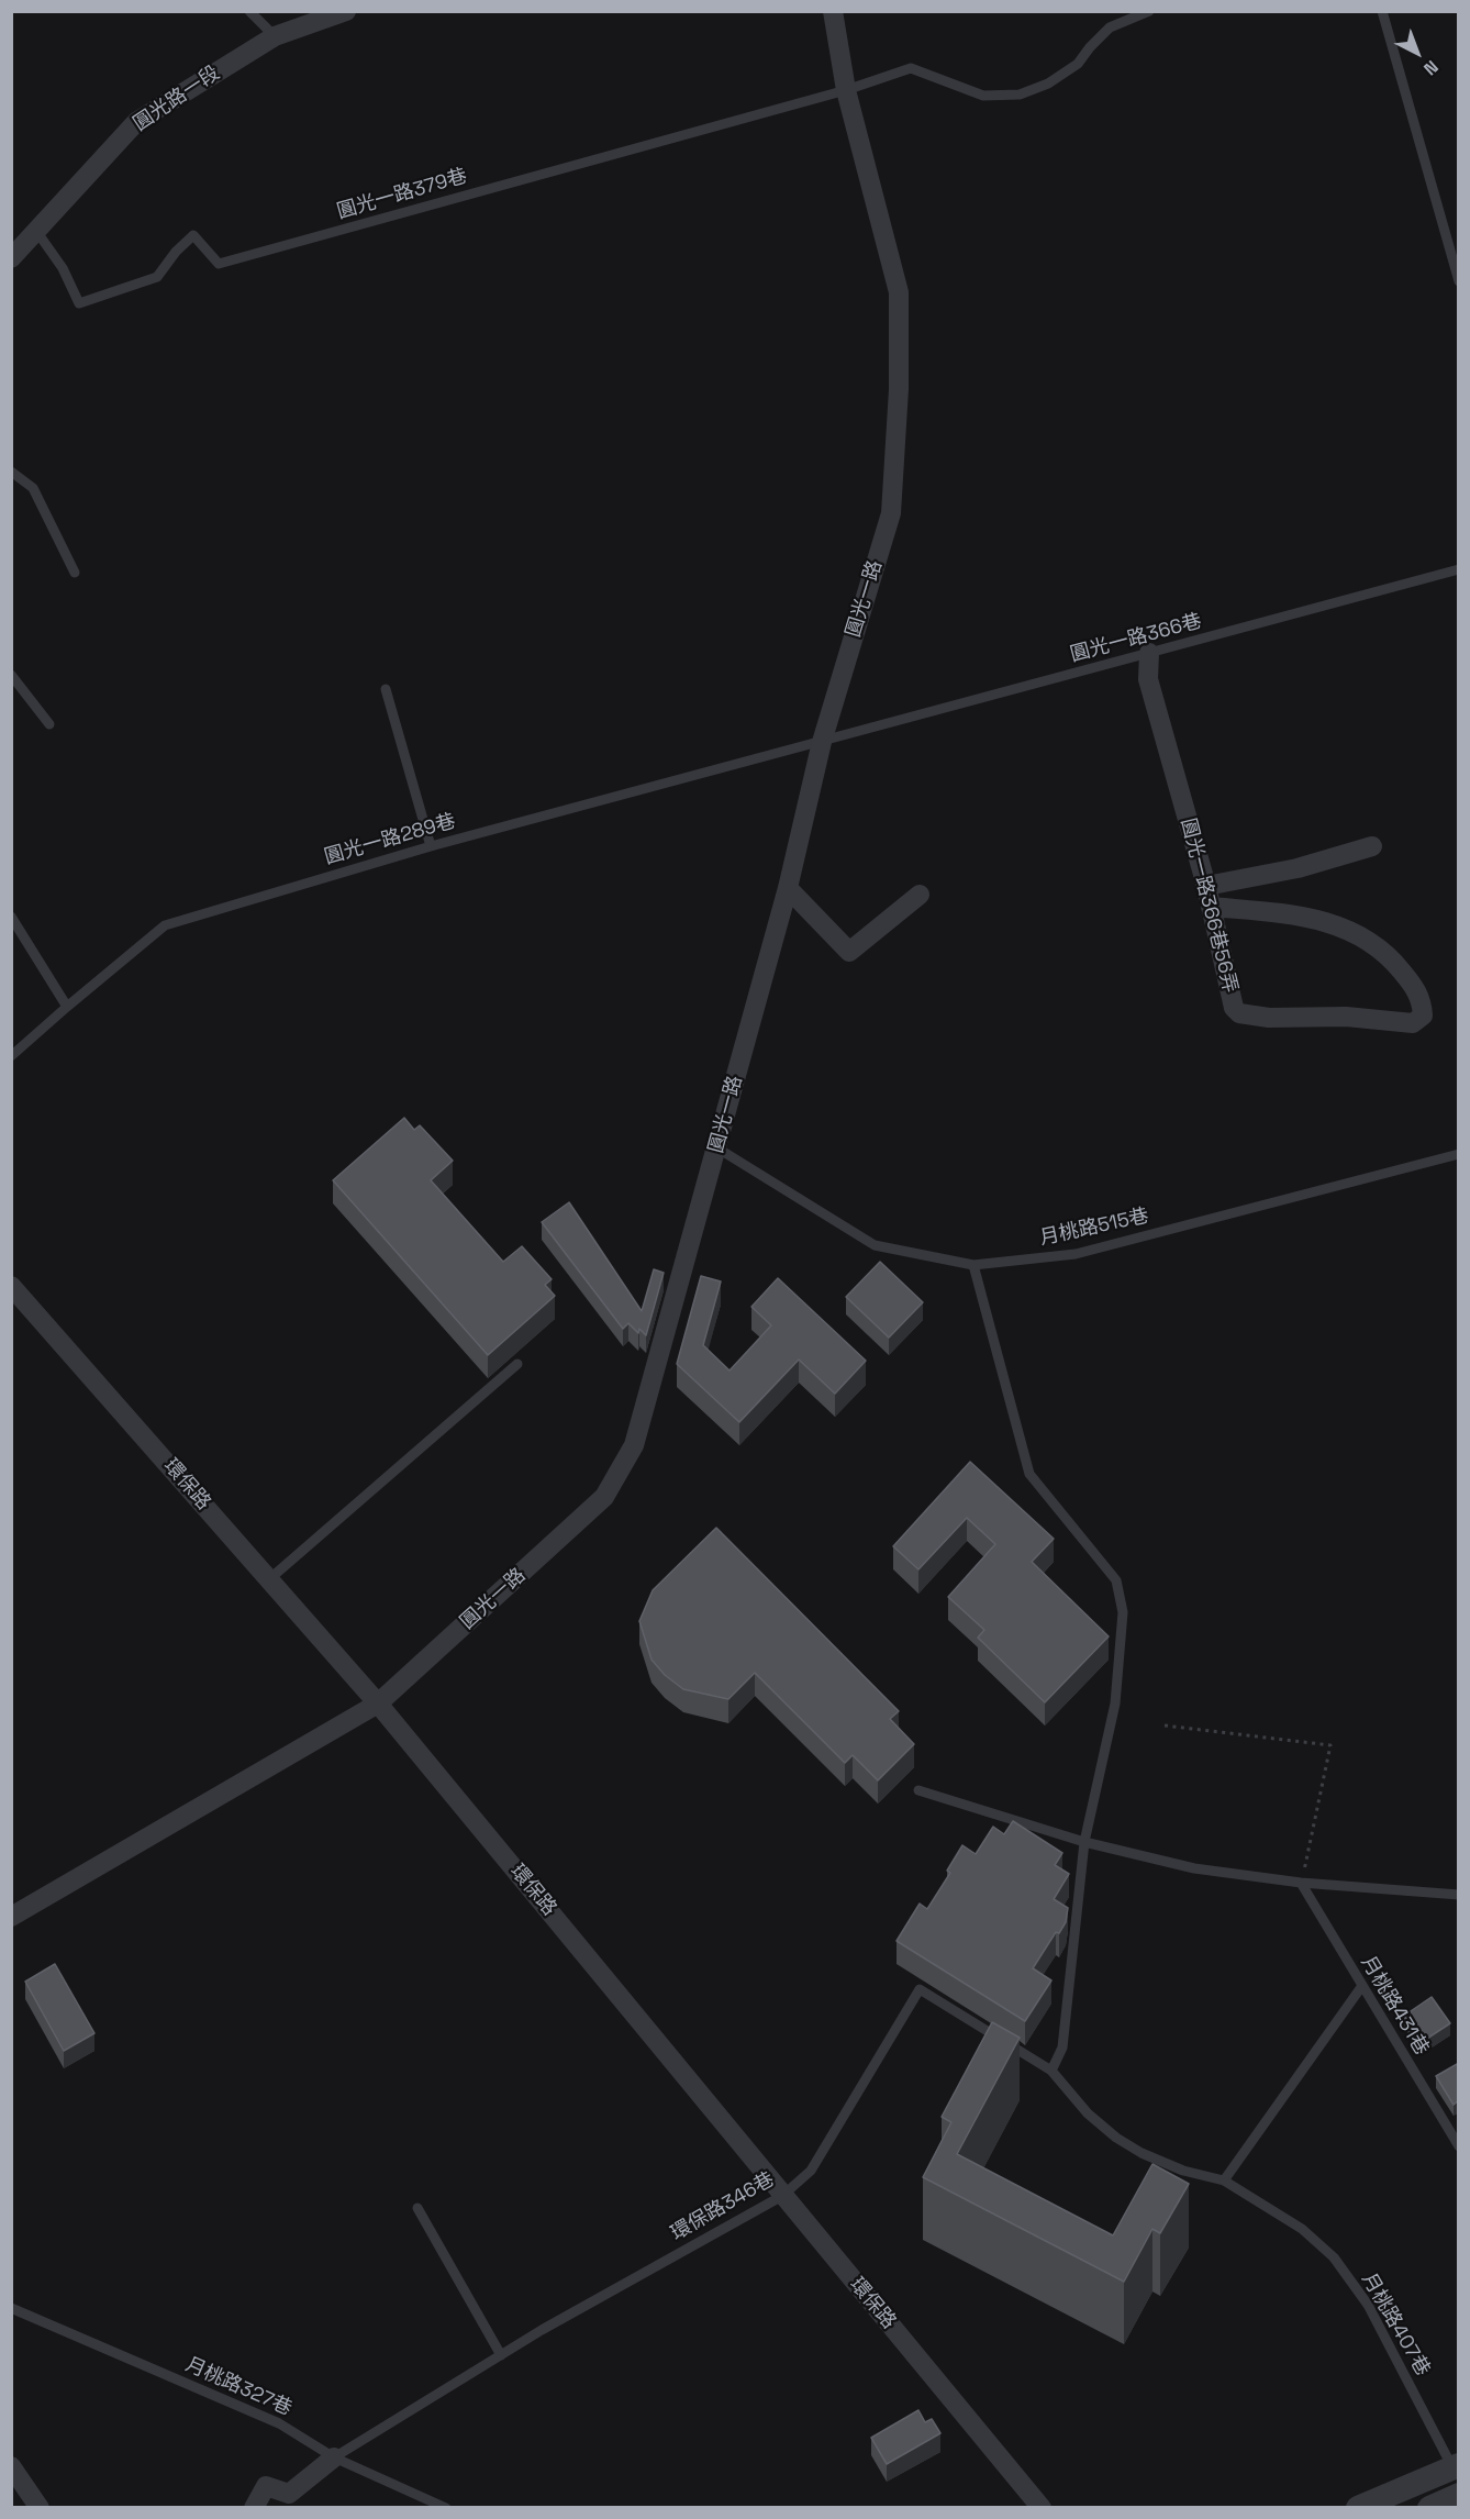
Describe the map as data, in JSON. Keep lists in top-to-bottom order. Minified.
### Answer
{"streets":{"street":["圓光路一段","圓光一路","圓光一路366巷56弄","環保路"],"lane":["圓光一路379巷","圓光一路366巷","圓光一路289巷","月桃路515巷","月桃路431巷","環保路346巷","月桃路407巷","月桃路327巷"]},"crossings":[["圓光路一段","圓光一路379巷"],["圓光一路379巷","圓光一路"],["圓光一路","圓光一路366巷"],["圓光一路","圓光一路289巷"],["圓光一路","月桃路515巷"],["圓光一路","環保路"],["圓光一路366巷","圓光一路289巷"],["圓光一路366巷","圓光一路366巷56弄"],["環保路","環保路346巷"],["環保路346巷","月桃路407巷"],["環保路346巷","月桃路327巷"]],"north":"bottom right"}
